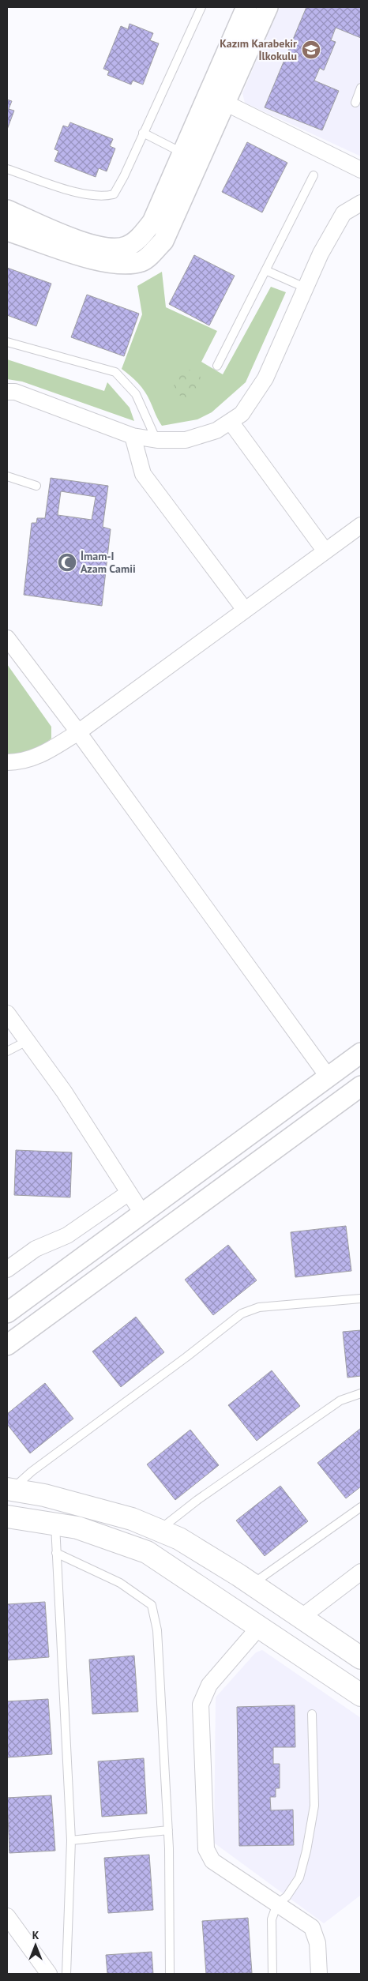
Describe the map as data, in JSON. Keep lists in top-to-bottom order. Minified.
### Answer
{"places":{"school or university":["Kazım Karabekir İlkokulu"],"mosque":["İmam-I Azam Camii"]},"north":"top"}
